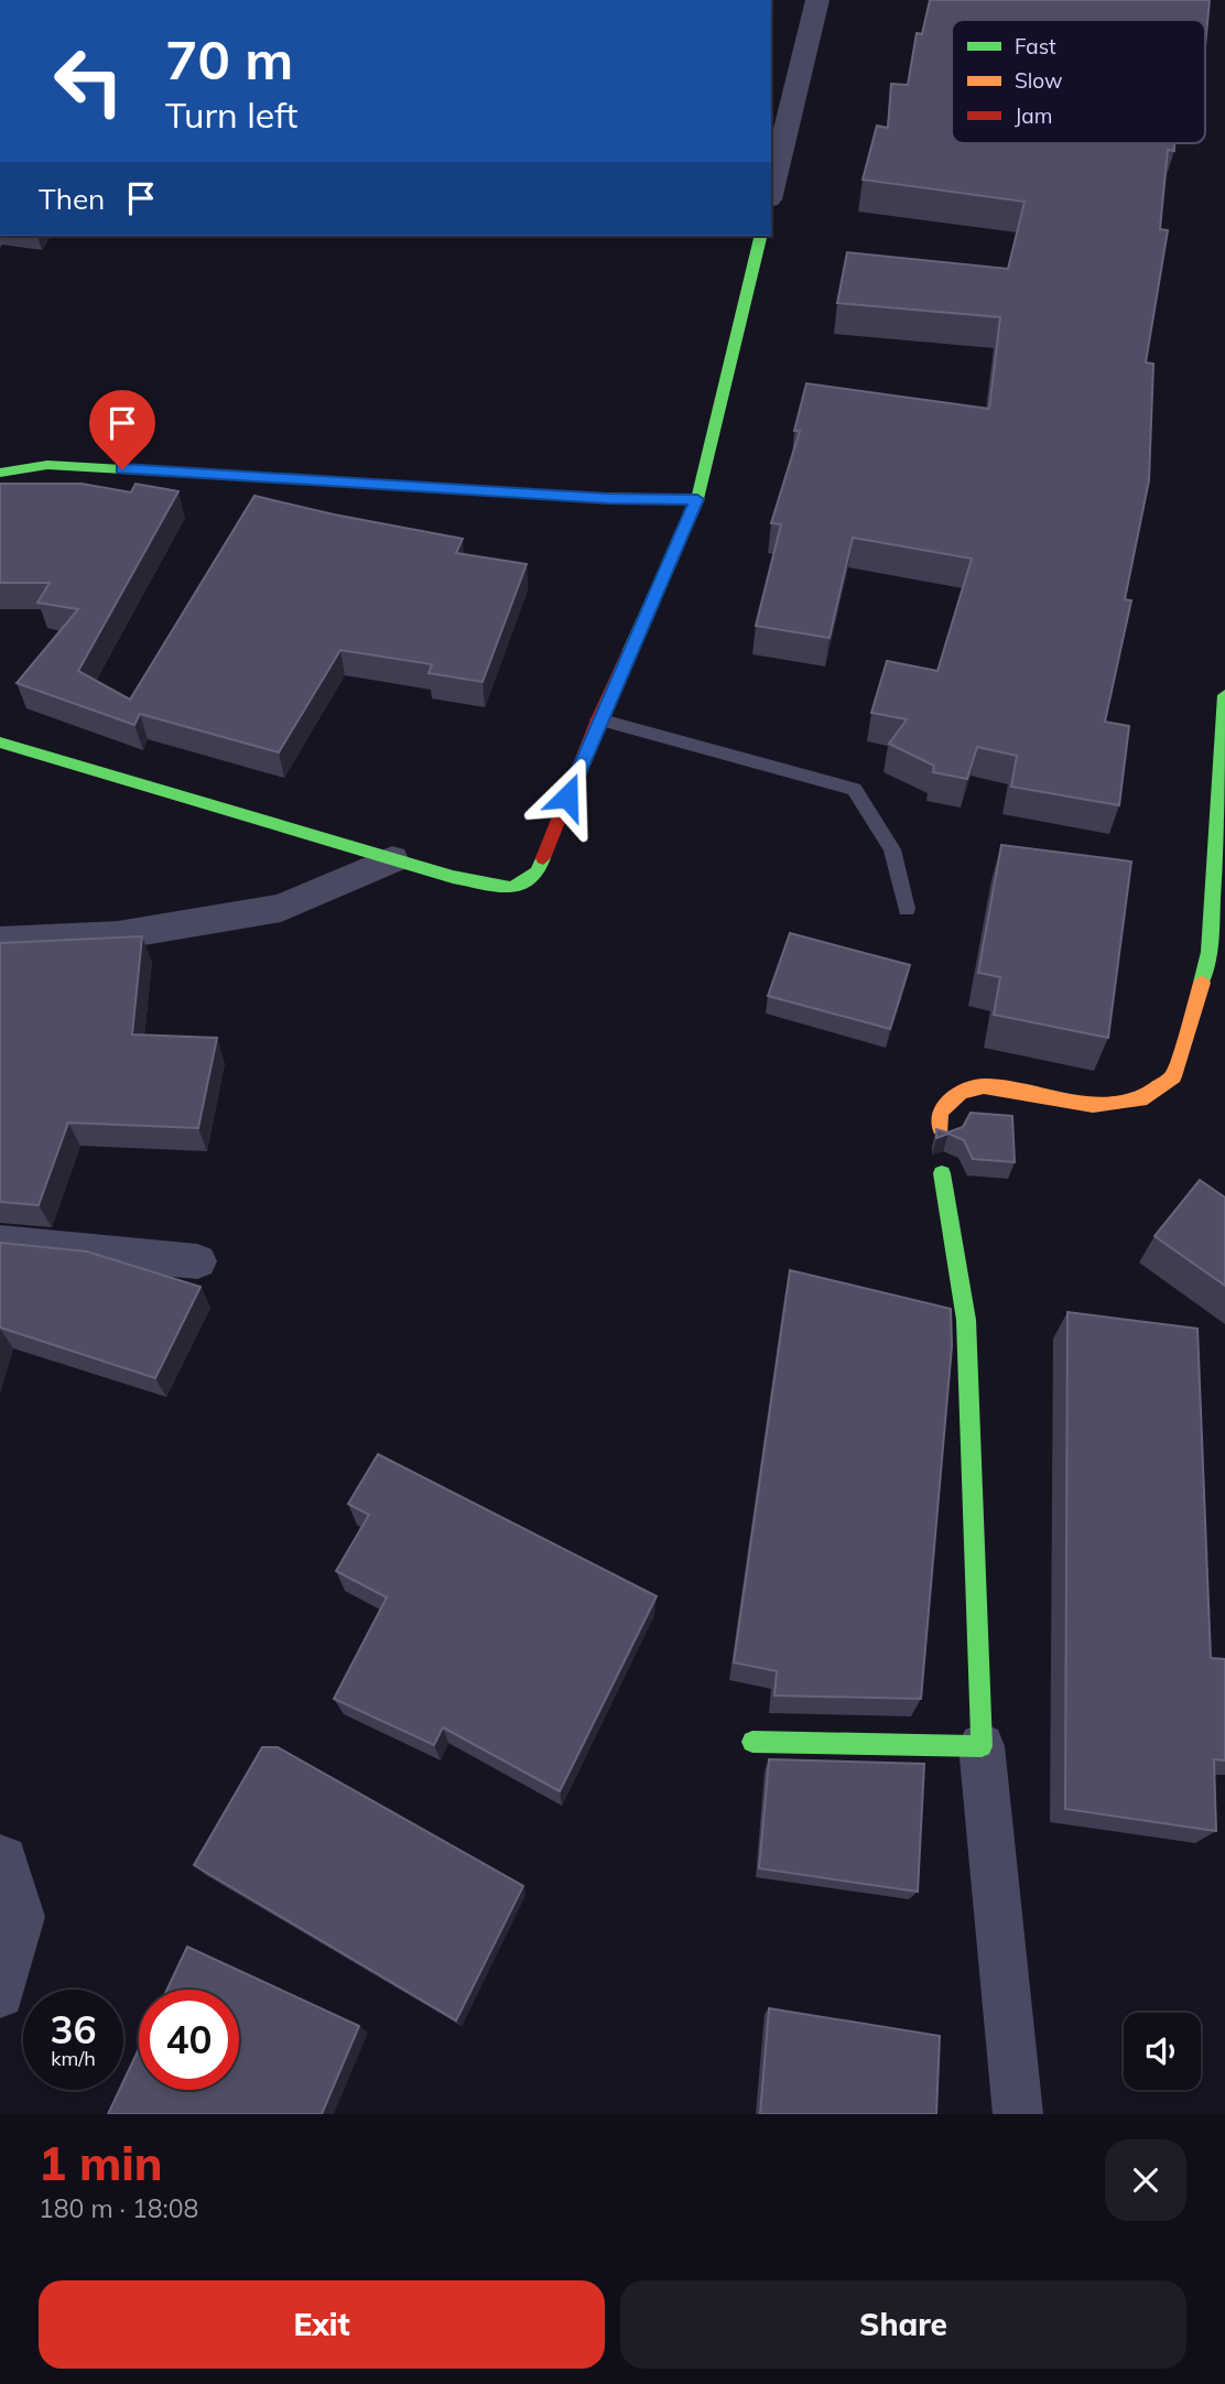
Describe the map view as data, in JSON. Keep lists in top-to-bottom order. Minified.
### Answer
{"legend":["Fast","Slow","Jam"],"page":{"turn":["70 m","Turn left"],"then":"Then","speed":"36 km/h","limit":"40","heading":["1 min","180 m · 18:08"],"buttons":["Exit","Share"]}}
